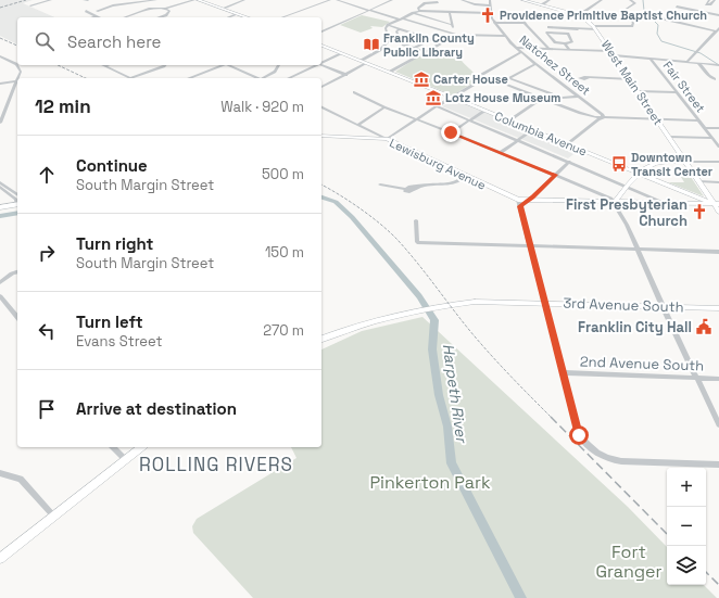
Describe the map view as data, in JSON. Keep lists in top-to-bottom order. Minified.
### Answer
{"streets":{"main road":["West Main Street","Columbia Avenue","Lewisburg Avenue","3rd Avenue South"],"street":["Natchez Street","Fair Street","2nd Avenue South"]},"crossings":[["West Main Street","Columbia Avenue"],["West Main Street","Lewisburg Avenue"],["Columbia Avenue","Lewisburg Avenue"]],"districts":["ROLLING RIVERS"],"water":["Harpeth River"],"parks":["Pinkerton Park","Fort Granger"],"places":{"church":["Providence Primitive Baptist Church","First Presbyterian Church"],"library":["Franklin County Public Library"],"museum":["Carter House","Lotz House Museum"],"bus stop":["Downtown Transit Center"],"public building":["Franklin City Hall"]},"page":{"search":"Search here","heading":["12 min","Walk · 920 m"],"list":[["Continue","South Margin Street","500 m"],["Turn right","South Margin Street","150 m"],["Turn left","Evans Street","270 m"],"Arrive at destination"],"map_buttons":["+","−"]}}
